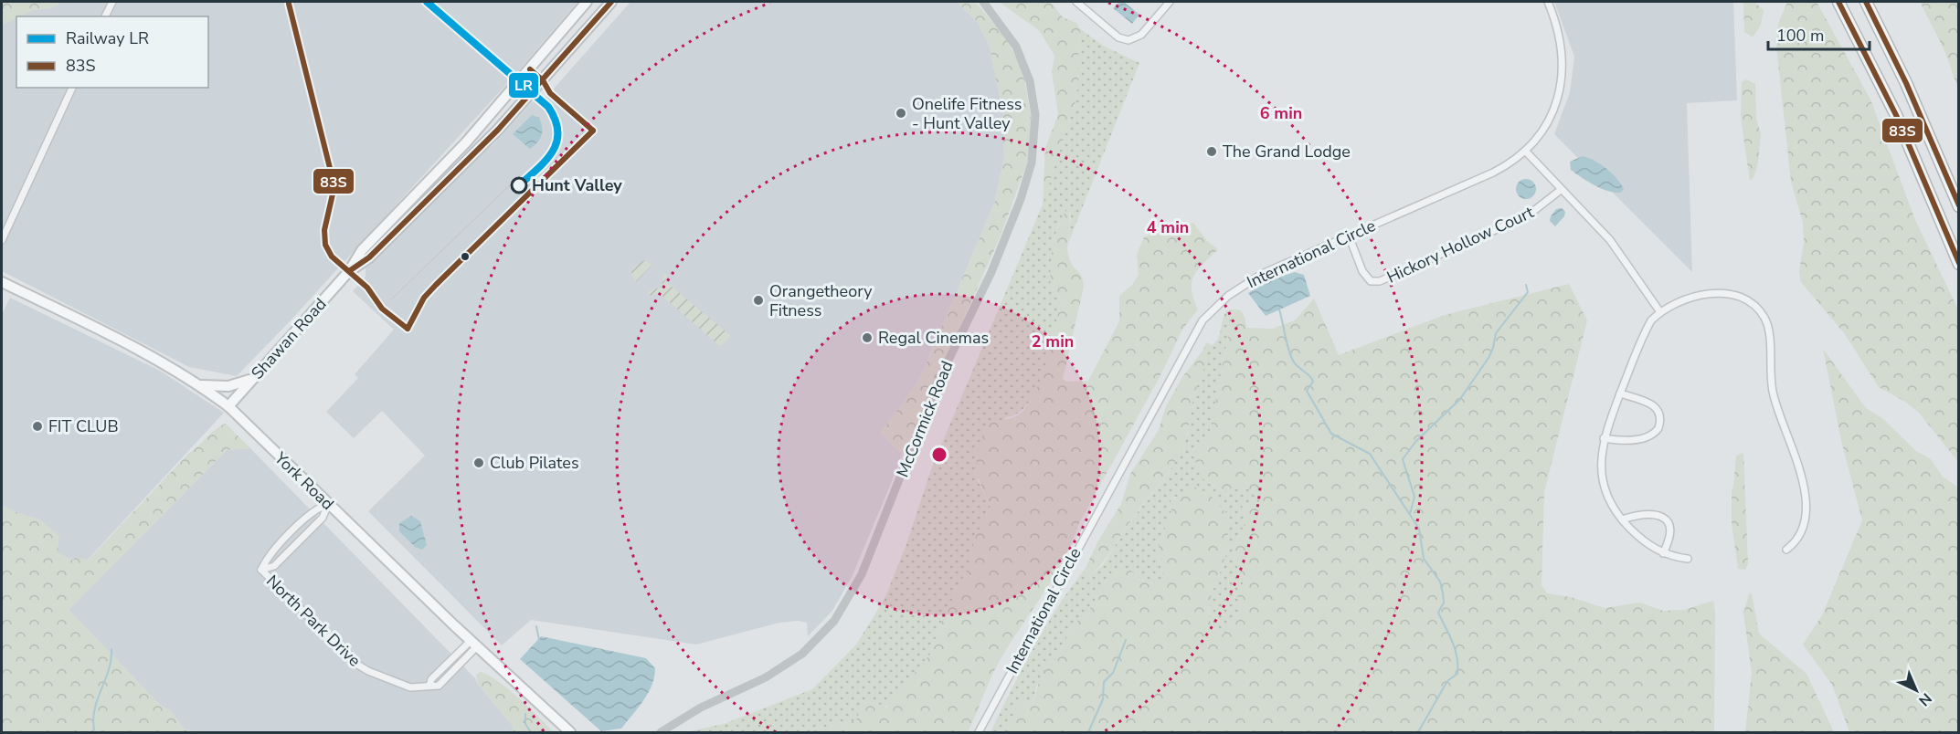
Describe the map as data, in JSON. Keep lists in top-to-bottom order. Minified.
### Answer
{"streets":{"main road":["Shawan Road","McCormick Road","York Road"],"street":["Hickory Hollow Court","International Circle","North Park Drive"]},"crossings":[["Hickory Hollow Court","International Circle"],["Shawan Road","York Road"],["York Road","North Park Drive"]],"places":["Onelife Fitness - Hunt Valley","The Grand Lodge","Hunt Valley","Orangetheory Fitness","Regal Cinemas","FIT CLUB","Club Pilates"],"lines":["rail line LR","transit line 83S"],"legend":["Railway LR","83S"],"scale_bar":"100 m","north":"bottom right","rings":["6 min","4 min","2 min"]}
